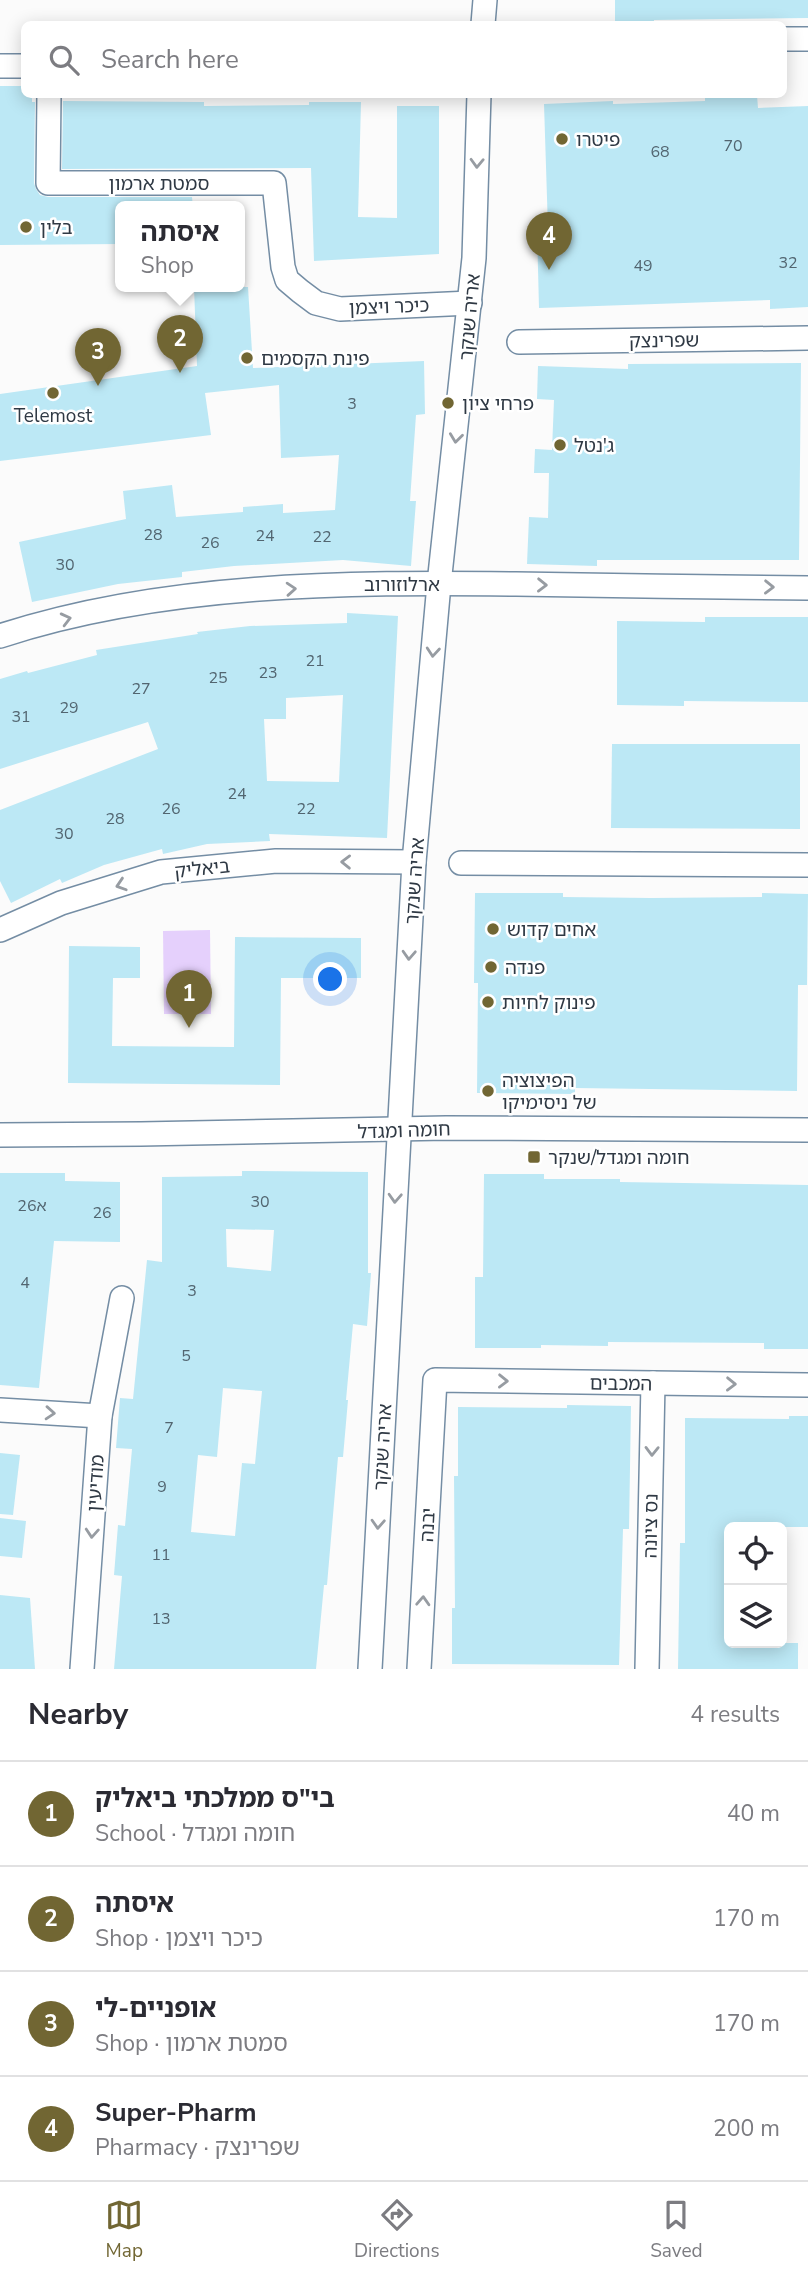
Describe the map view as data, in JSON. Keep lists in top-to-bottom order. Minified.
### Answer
{"streets":{"street":["סמטת ארמון","כיכר ויצמן","אריה שנקר","שפרינצק","ארלוזורוב","ביאליק","חומה ומגדל","המכבים","מודיעין","יבנה","נס ציונה"]},"crossings":[["סמטת ארמון","כיכר ויצמן"],["כיכר ויצמן","אריה שנקר"],["אריה שנקר","ארלוזורוב"],["אריה שנקר","ביאליק"],["אריה שנקר","חומה ומגדל"],["המכבים","יבנה"],["המכבים","נס ציונה"]],"one_way":["אריה שנקר","ארלוזורוב","ביאליק","המכבים","מודיעין","יבנה","נס ציונה"],"places":{"other":["פיטרו","בלין","פינת הקסמים","Telemost","פרחי ציון","ג'נטל","אחים קדוש","פנדה","פינוק לחיות","הפיצוציה של ניסימיקו"],"transit":["חומה ומגדל/שנקר"]},"house_numbers":["70","68","32","49","3","28","24","22","26","30","21","23","25","27","29","31","24","26","22","28","30","30","26א","26","4","3","5","7","9","11","13"],"page":{"search":"Search here","popup":["איסתה","Shop"],"pins":["4","2","3","1"],"heading":["Nearby","4 results"],"list":[{"mark":"1","name":"בי\"ס ממלכתי ביאליק","note":"School · חומה ומגדל","value":"40 m"},{"mark":"2","name":"איסתה","note":"Shop · כיכר ויצמן","value":"170 m"},{"mark":"3","name":"אופניים-לי","note":"Shop · סמטת ארמון","value":"170 m"},{"mark":"4","name":"Super-Pharm","note":"Pharmacy · שפרינצק","value":"200 m"}],"nav":["Map","Directions","Saved"]}}
